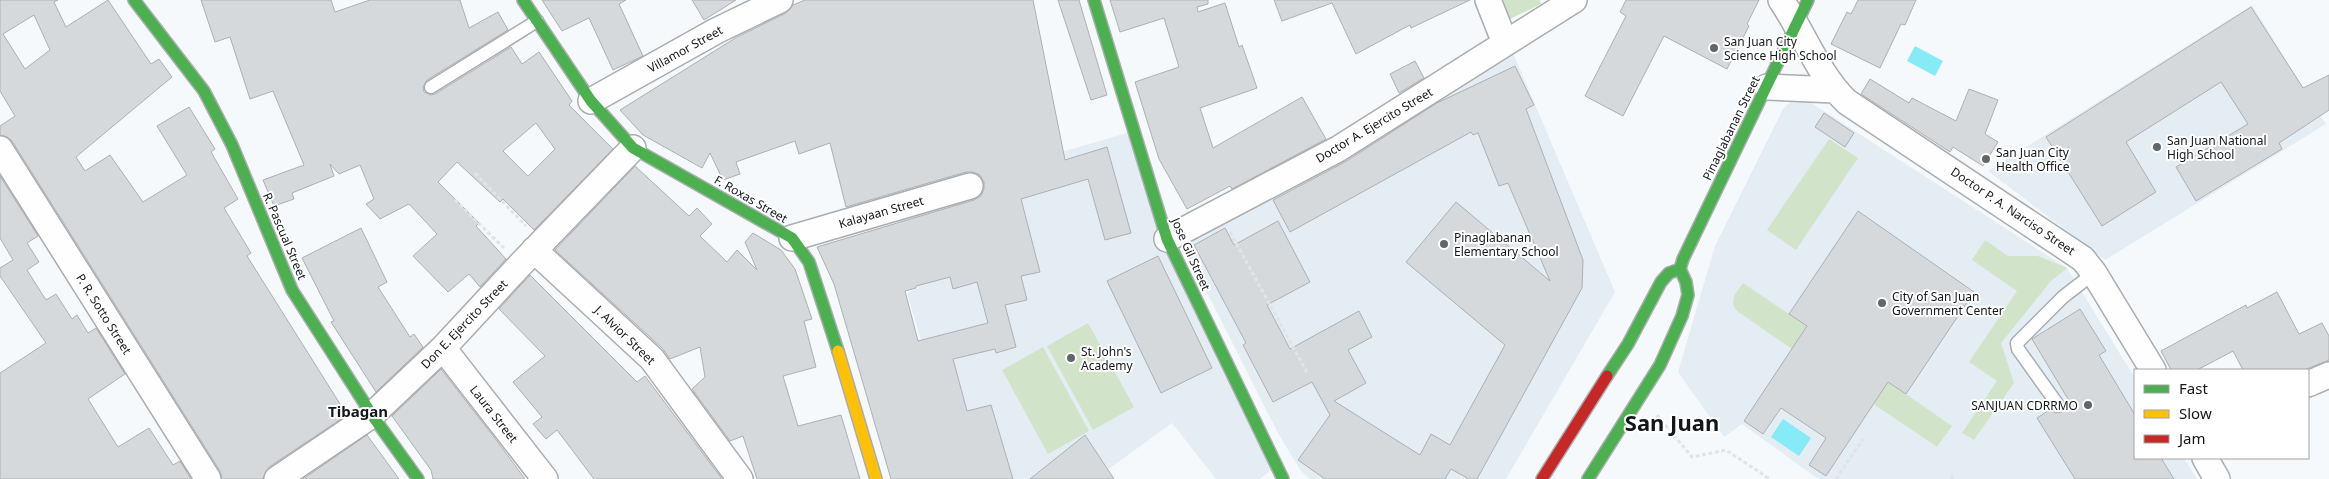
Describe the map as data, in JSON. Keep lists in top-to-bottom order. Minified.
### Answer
{"streets":{"street":["Villamor Street","Doctor A. Ejercito Street","Pinaglabanan Street","F. Roxas Street","Doctor P. A. Narciso Street","Kalayaan Street","R. Pascual Street","Jose Gil Street","P. R. Sotto Street","Don E. Ejercito Street","J. Alvior Street","Laura Street"]},"crossings":[["Villamor Street","F. Roxas Street"],["Doctor A. Ejercito Street","Jose Gil Street"],["Pinaglabanan Street","Doctor P. A. Narciso Street"],["F. Roxas Street","Kalayaan Street"],["F. Roxas Street","Don E. Ejercito Street"],["R. Pascual Street","Don E. Ejercito Street"],["Don E. Ejercito Street","J. Alvior Street"],["Don E. Ejercito Street","Laura Street"]],"districts":["Tibagan","San Juan"],"places":["San Juan City Science High School","San Juan National High School","San Juan City Health Office","Pinaglabanan Elementary School","City of San Juan Government Center","St. John's Academy","SANJUAN CDRRMO"],"legend":["Fast","Slow","Jam"]}
